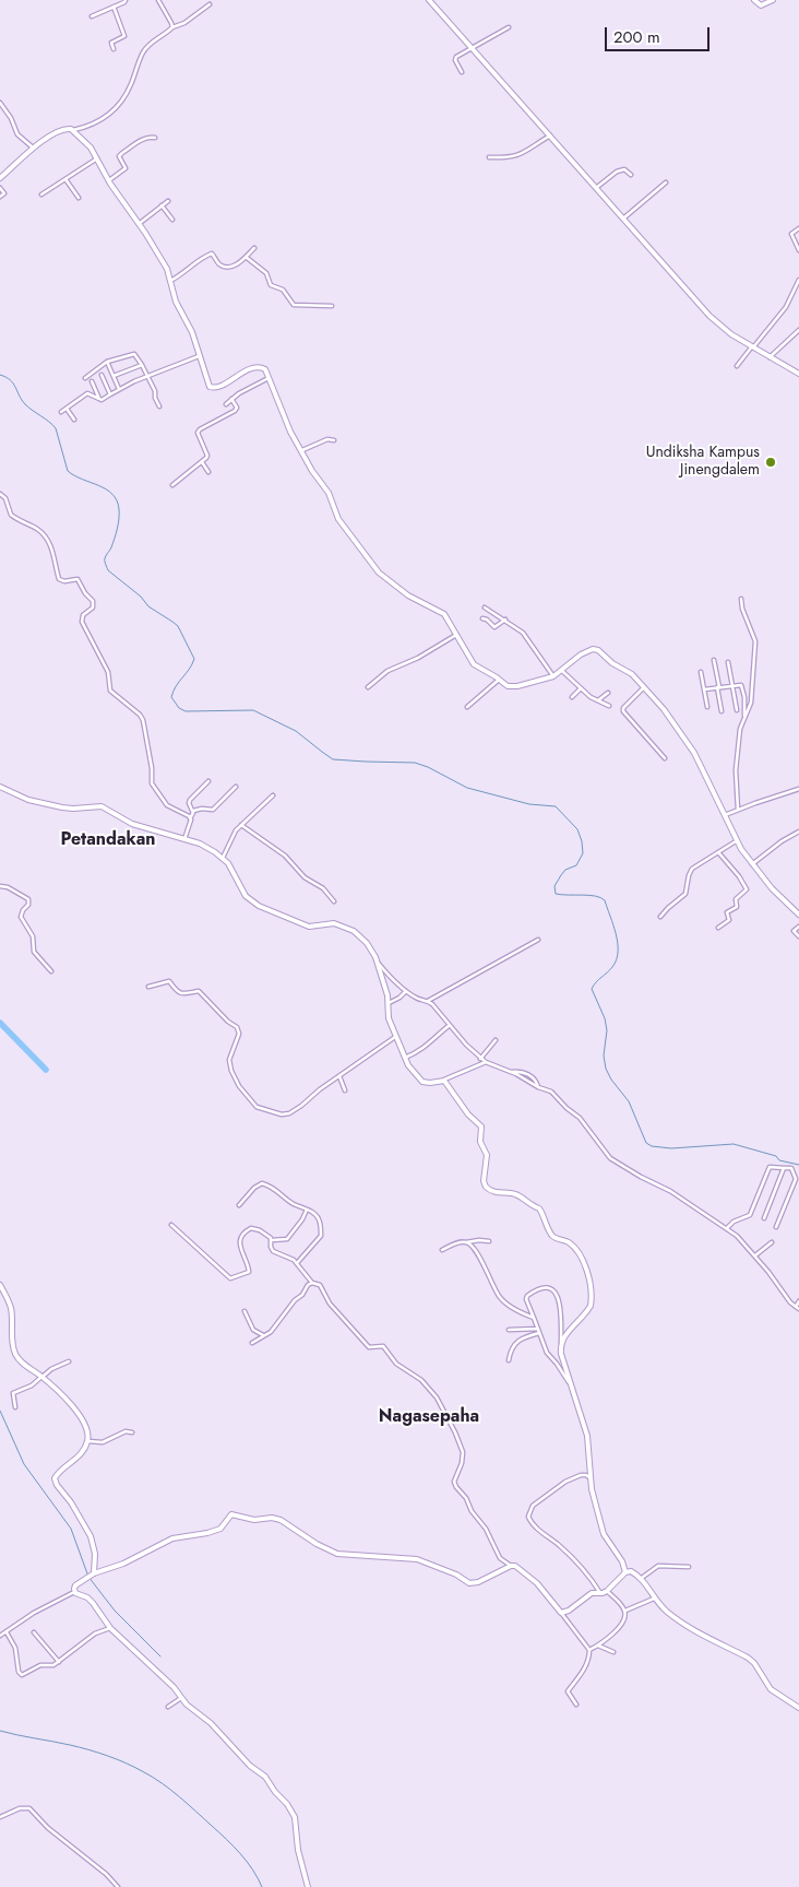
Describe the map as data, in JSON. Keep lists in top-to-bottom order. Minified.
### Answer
{"districts":["Petandakan","Nagasepaha"],"places":["Undiksha Kampus Jinengdalem"],"scale_bar":"200 m"}
